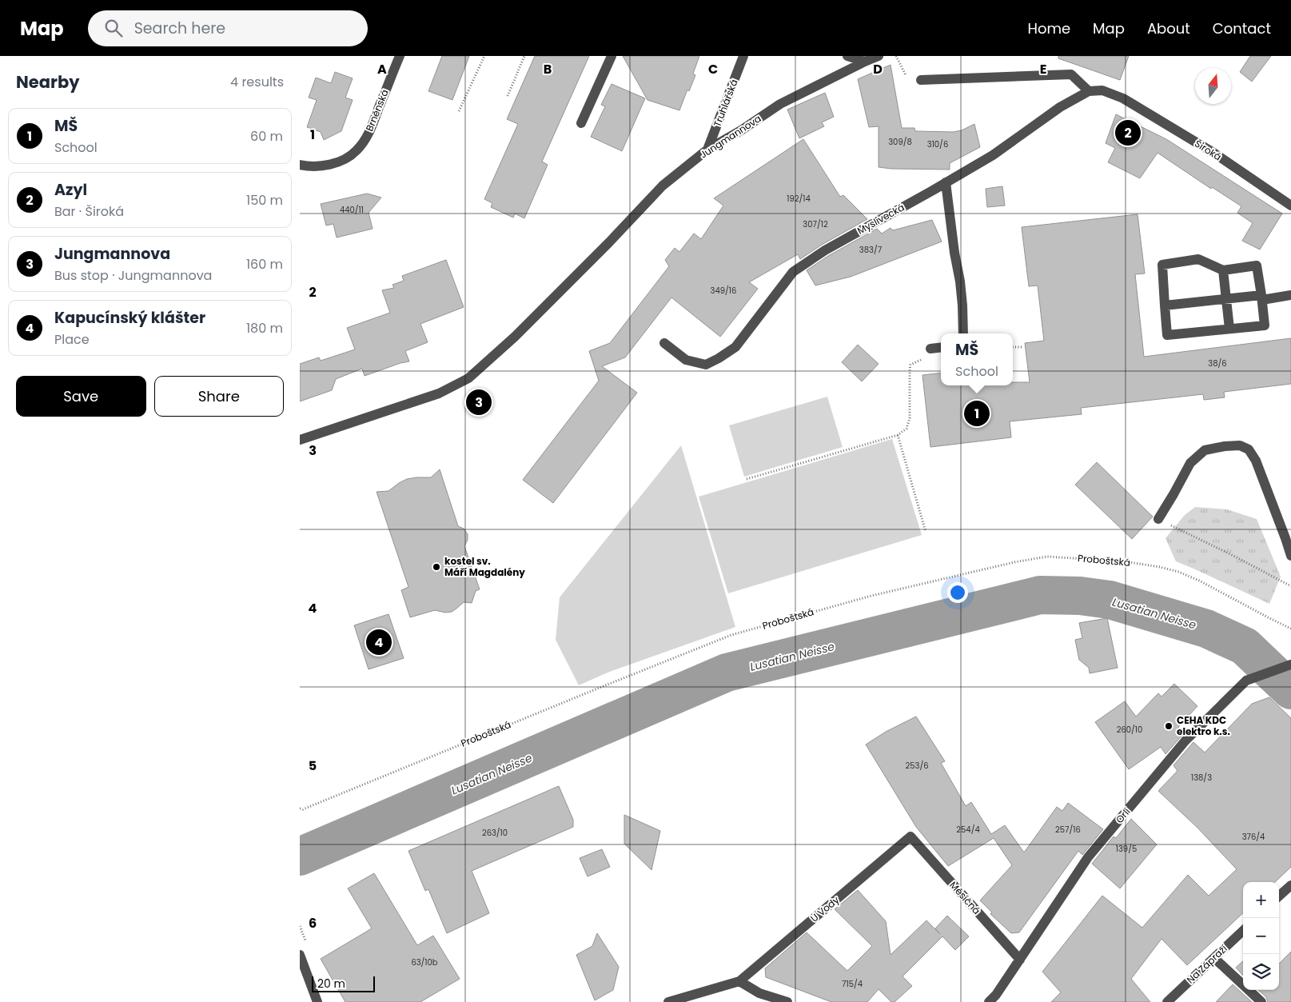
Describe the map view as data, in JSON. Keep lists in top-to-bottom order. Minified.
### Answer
{"streets":{"street":["Truhlářská","Brněnská","Jungmannova","Široká","Myslivecká","Orlí","Měsíčná","U Vody","Na Zápraží"],"path":["Proboštská"]},"crossings":[["Truhlářská","Jungmannova"],["Široká","Myslivecká"],["Orlí","Měsíčná"],["Měsíčná","U Vody"]],"water":["Lusatian Neisse"],"places":["kostel sv. Máří Magdalény","CEHA KDC elektro k.s."],"house_numbers":["309/8","310/6","192/14","440/11","307/12","383/7","349/16","38/6","260/10","253/6","138/3","254/4","257/16","263/10","376/4","139/5","63/10b","715/4"],"scale_bar":"20 m","north":"top","page":{"header":"Map","search":"Search here","nav":["Home","Map","About","Contact"],"heading":["Nearby","4 results"],"list":[{"mark":"1","name":"MŠ","note":"School","value":"60 m"},{"mark":"2","name":"Azyl","note":"Bar · Široká","value":"150 m"},{"mark":"3","name":"Jungmannova","note":"Bus stop · Jungmannova","value":"160 m"},{"mark":"4","name":"Kapucínský klášter","note":"Place","value":"180 m"}],"pins":["2","3","1","4"],"popup":["MŠ","School"],"buttons":["Save","Share"],"map_buttons":["+","−"],"scale":"20 m"},"grid":{"columns":["A","B","C","D","E"],"rows":["1","2","3","4","5","6"]}}
